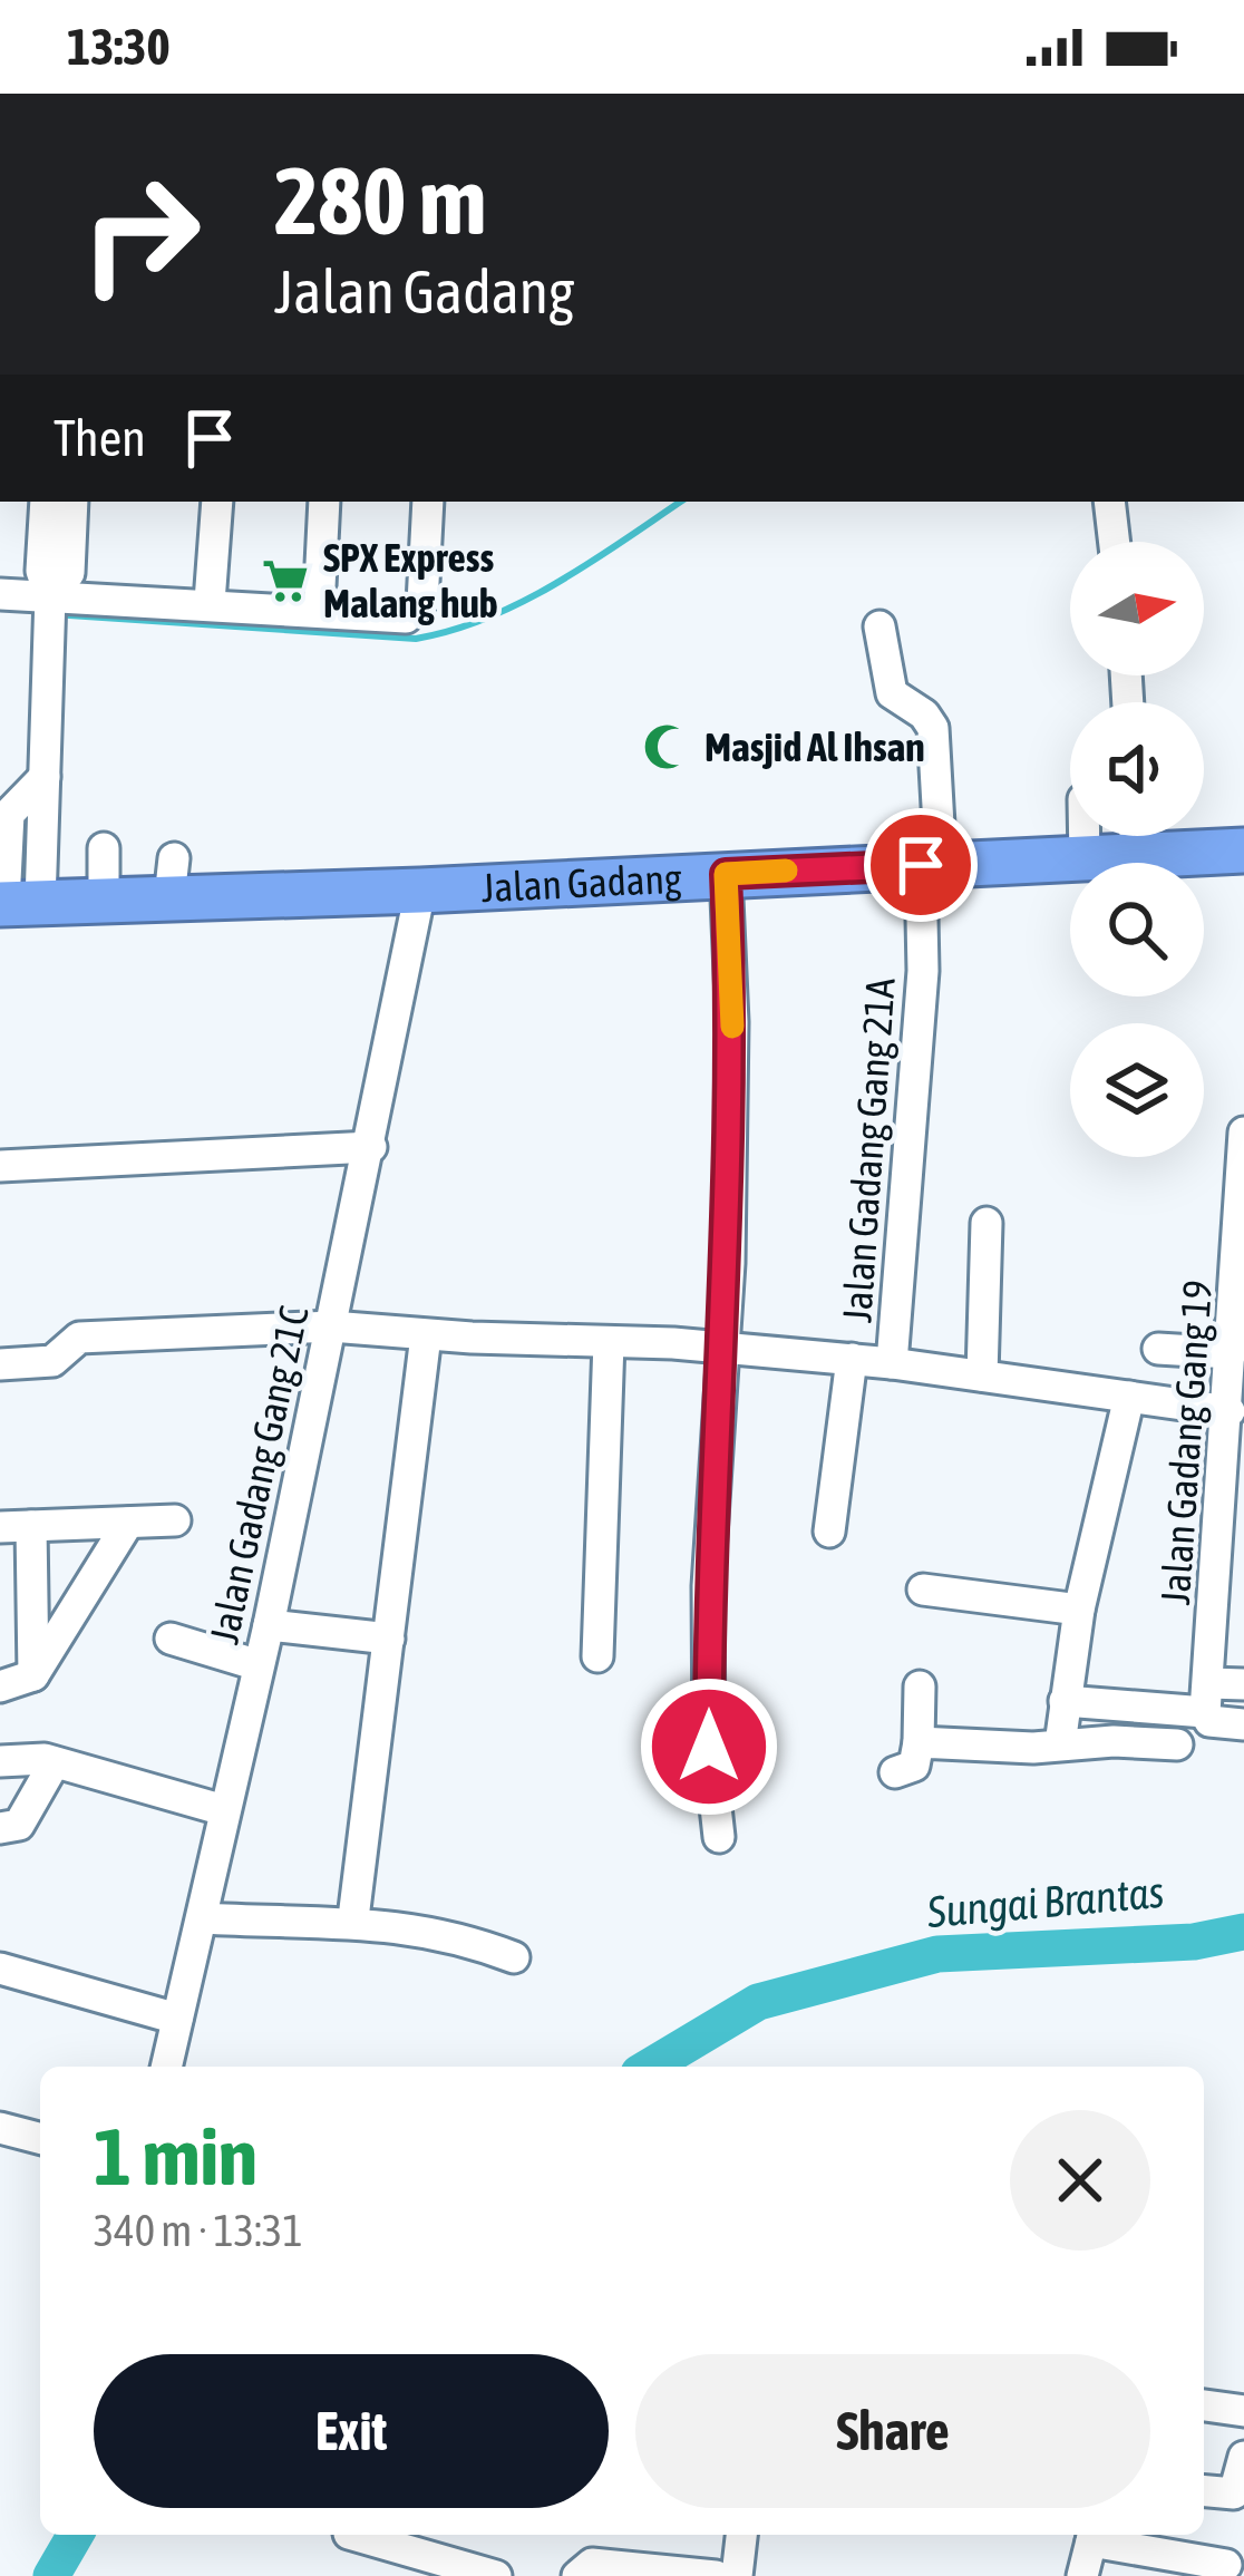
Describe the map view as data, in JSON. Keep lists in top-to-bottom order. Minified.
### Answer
{"streets":{"highway":["Jalan Gadang"],"street":["Jalan Gadang Gang 21A","Jalan Gadang Gang 19","Jalan Gadang Gang 21C"]},"crossings":[["Jalan Gadang","Jalan Gadang Gang 21A"],["Jalan Gadang","Jalan Gadang Gang 21C"]],"water":["Sungai Brantas"],"places":{"supermarket":["SPX Express Malang hub"],"mosque":["Masjid Al Ihsan"]},"north":"right","page":{"status":"13:30","turn":["280 m","Jalan Gadang"],"then":"Then","heading":["1 min","340 m · 13:31"],"buttons":["Exit","Share"]}}
